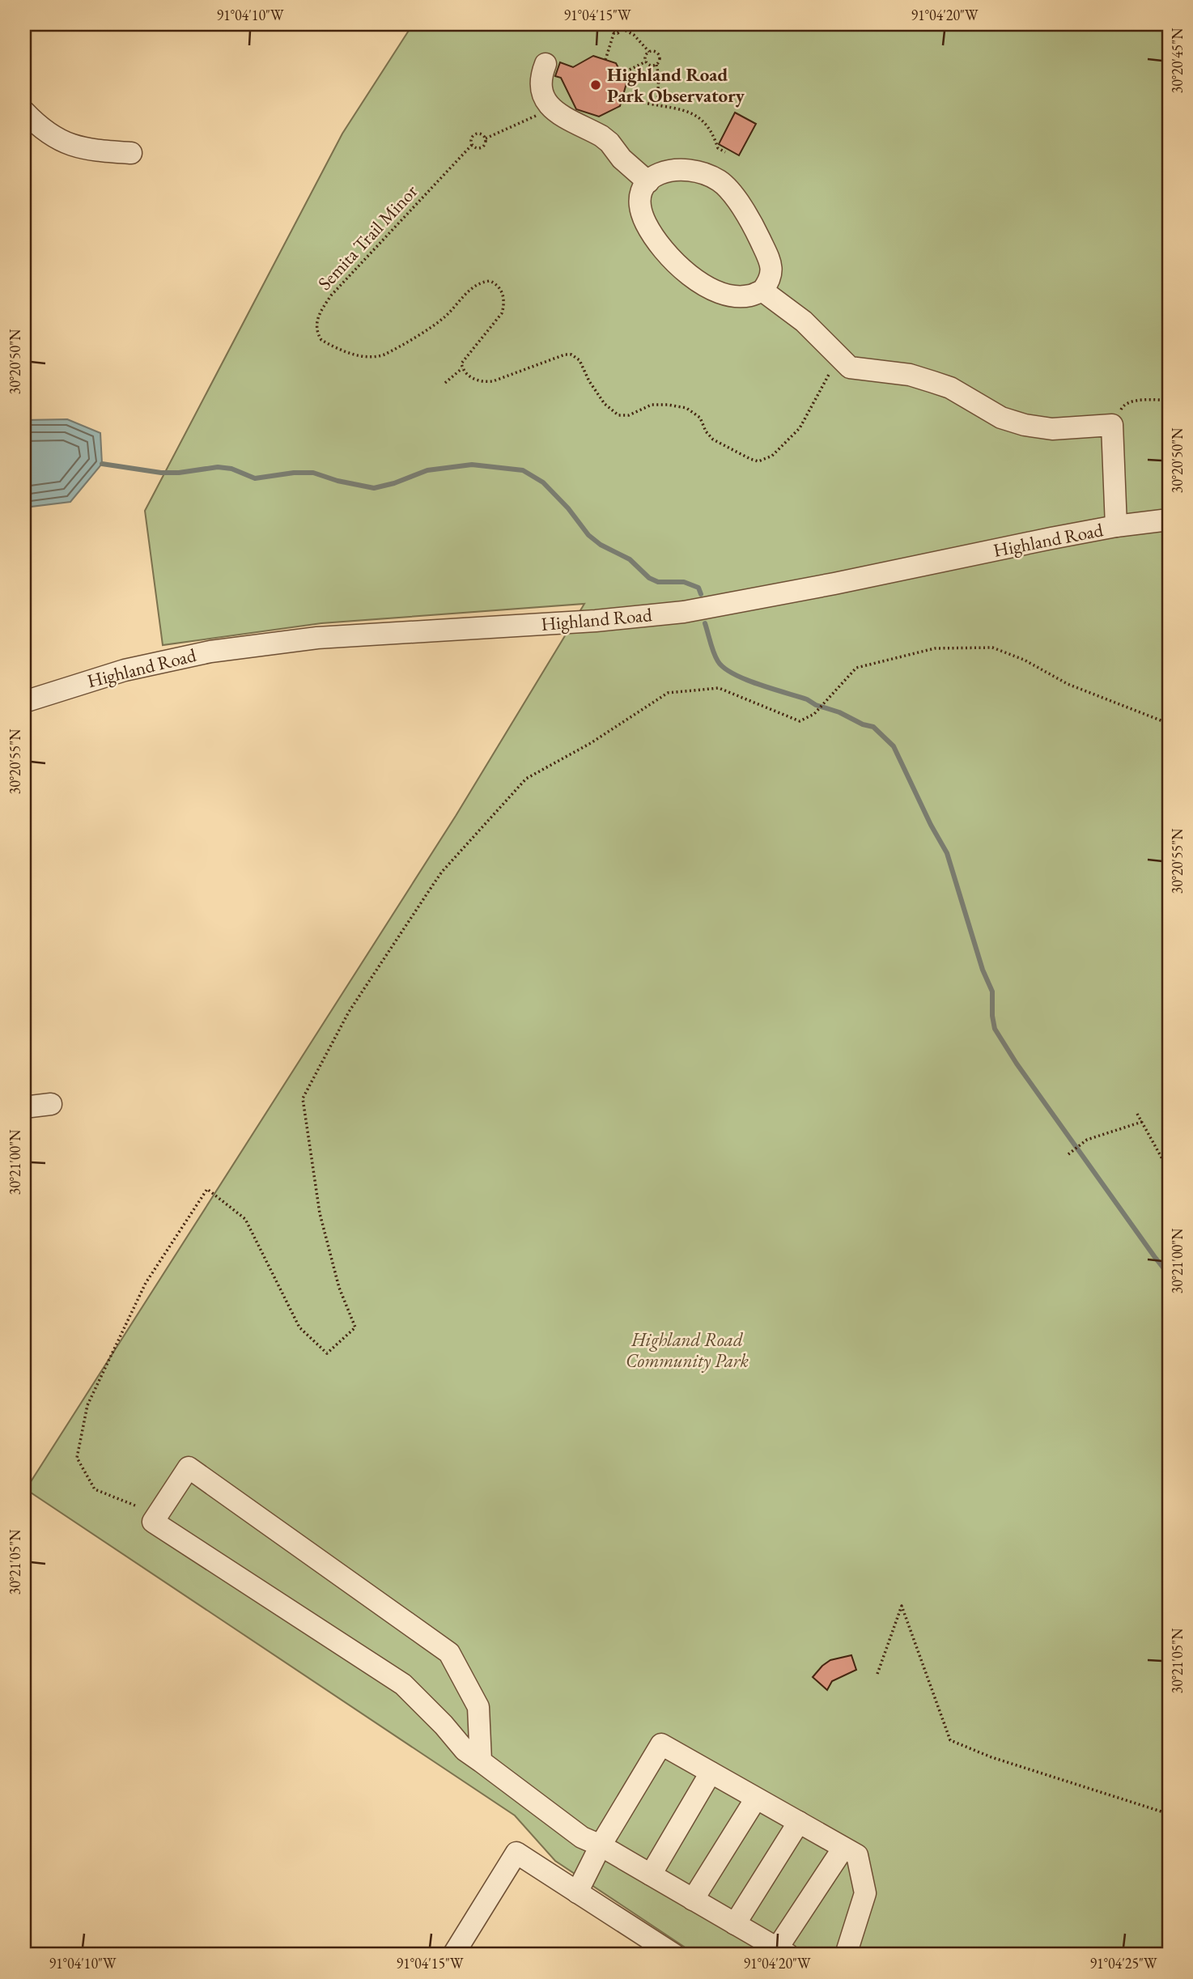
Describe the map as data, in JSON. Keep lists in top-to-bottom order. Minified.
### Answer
{"streets":{"street":["Highland Road"],"path":["Semita Trail Minor"]},"parks":["Highland Road Community Park"],"places":["Highland Road Park Observatory"],"coordinates":["91°04'10\"W","91°04'15\"W","91°04'20\"W","30°20'45\"N","30°20'50\"N","30°20'55\"N","30°21'00\"N","30°21'05\"N","91°04'25\"W"]}
